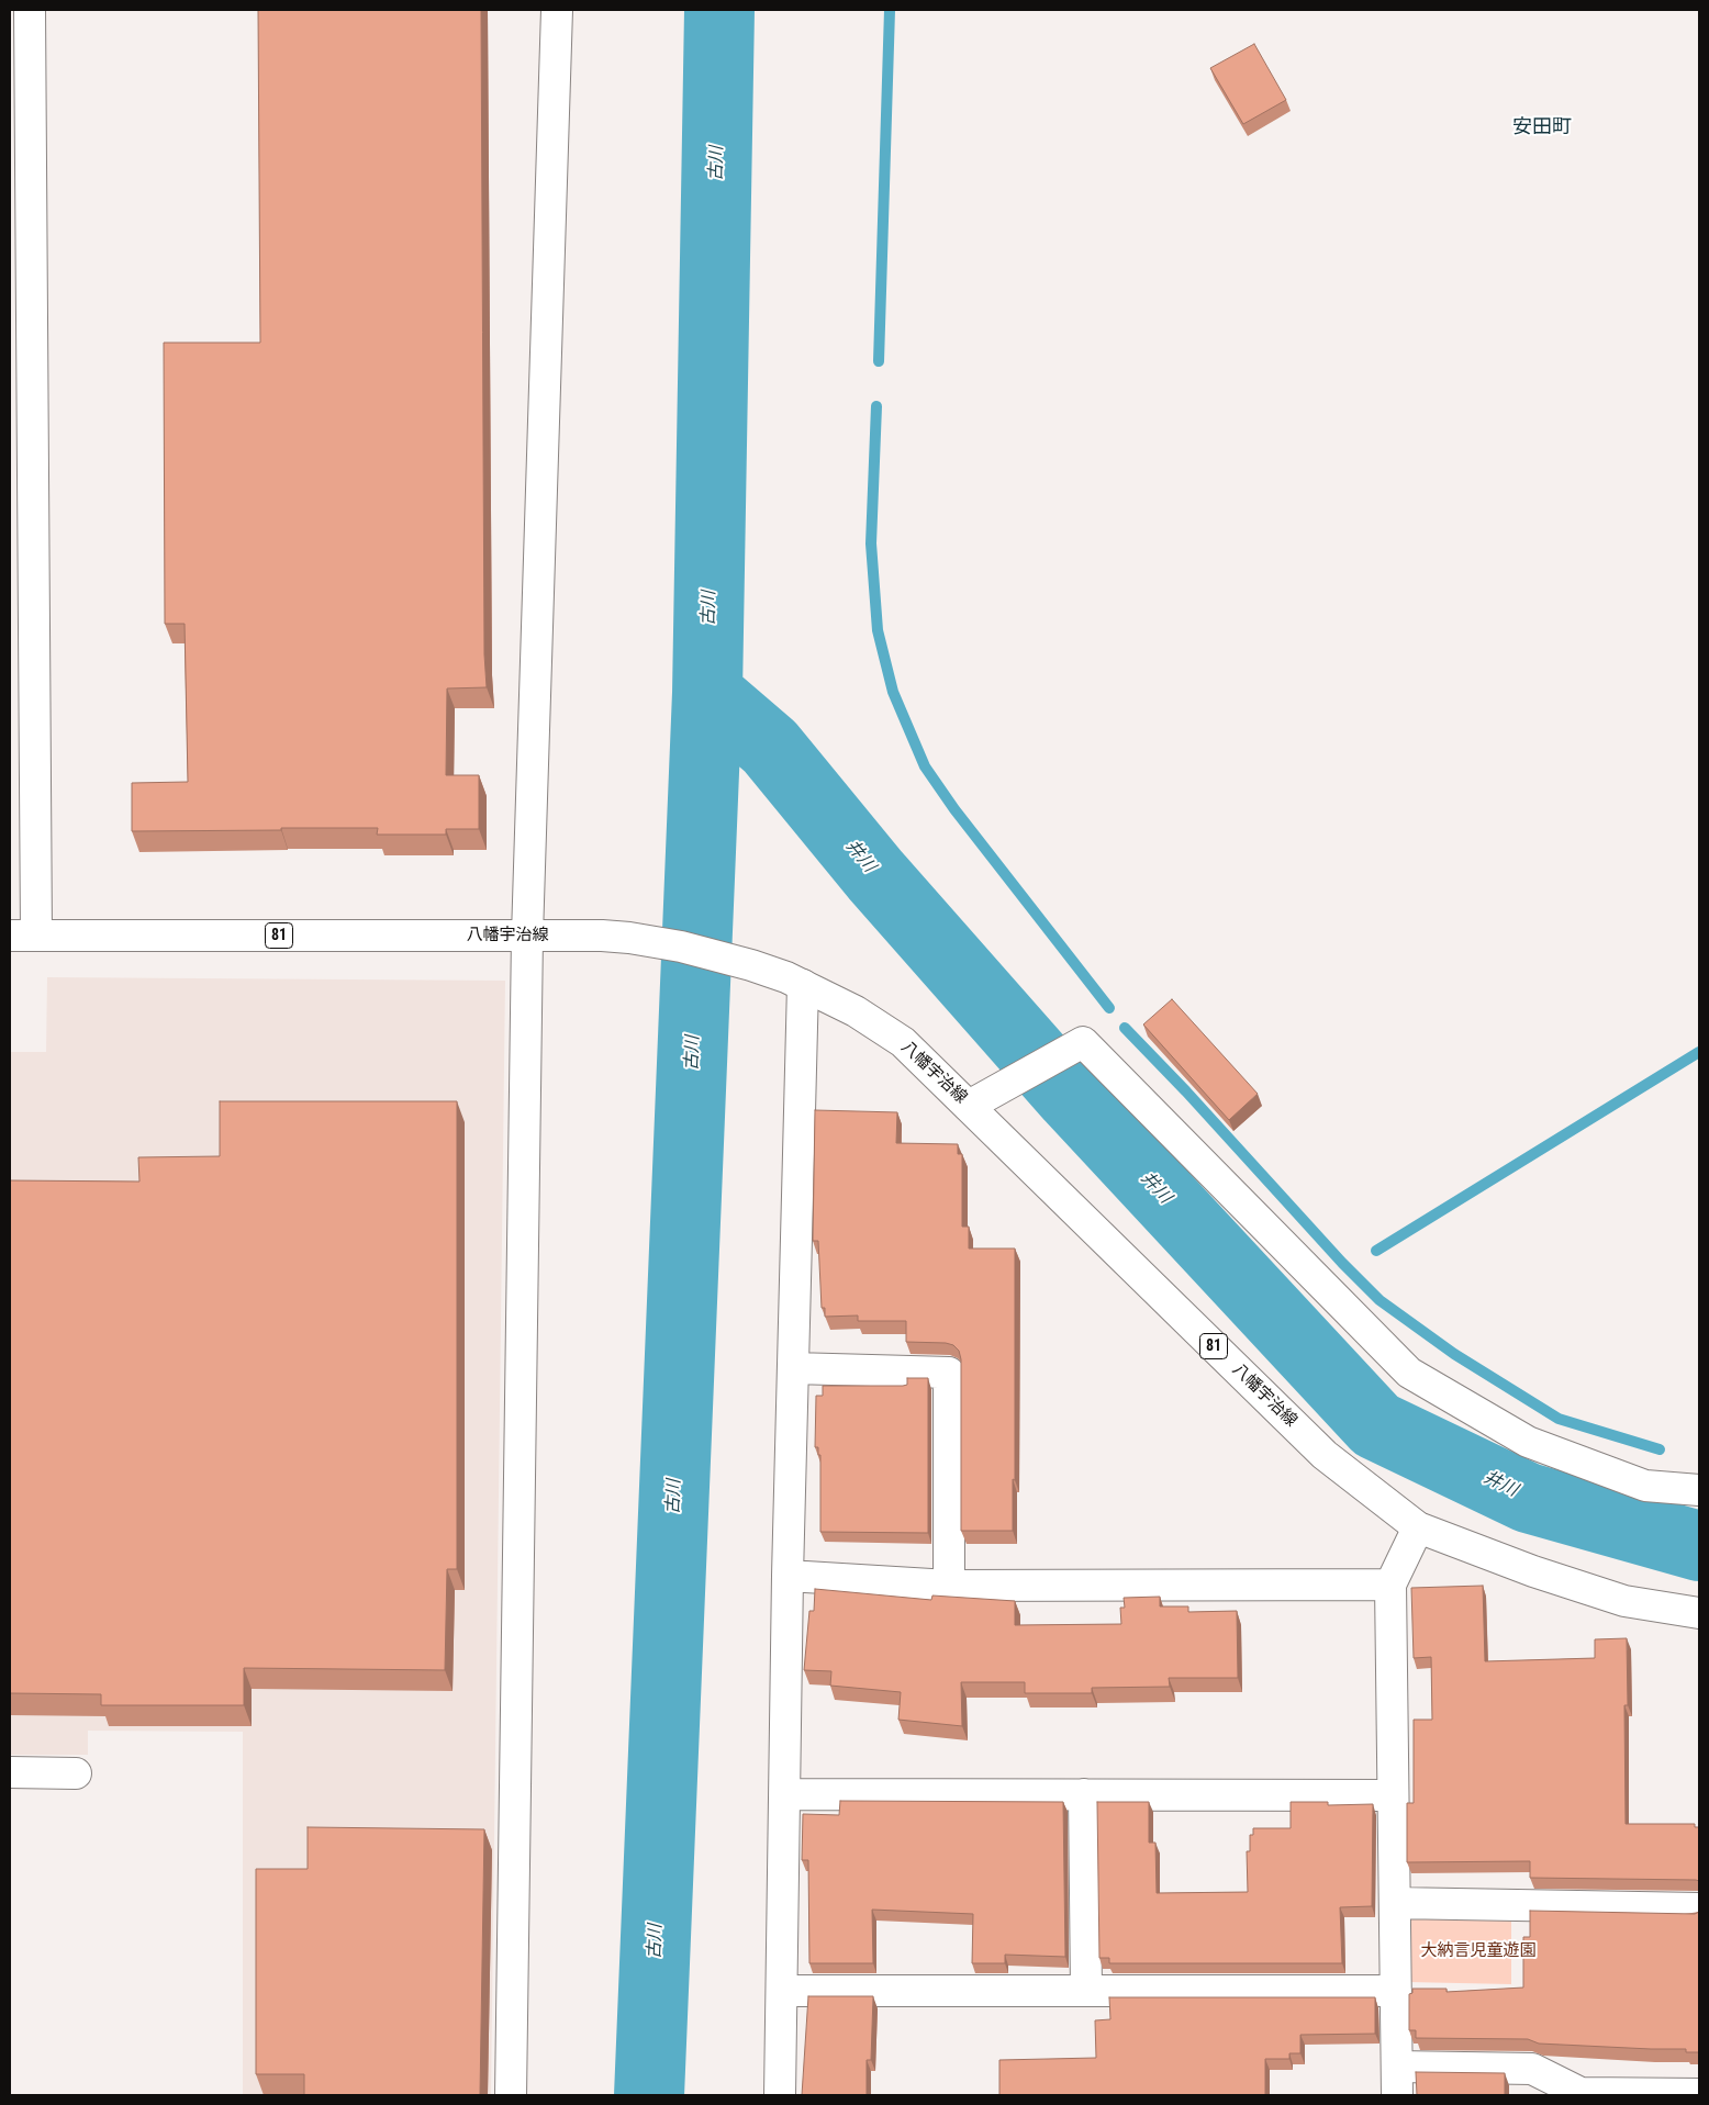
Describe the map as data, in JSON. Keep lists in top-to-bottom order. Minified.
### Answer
{"streets":{"street":["81","八幡宇治線"]},"districts":["安田町"],"water":["古川","井川"],"parks":["大納言児童遊園"]}
